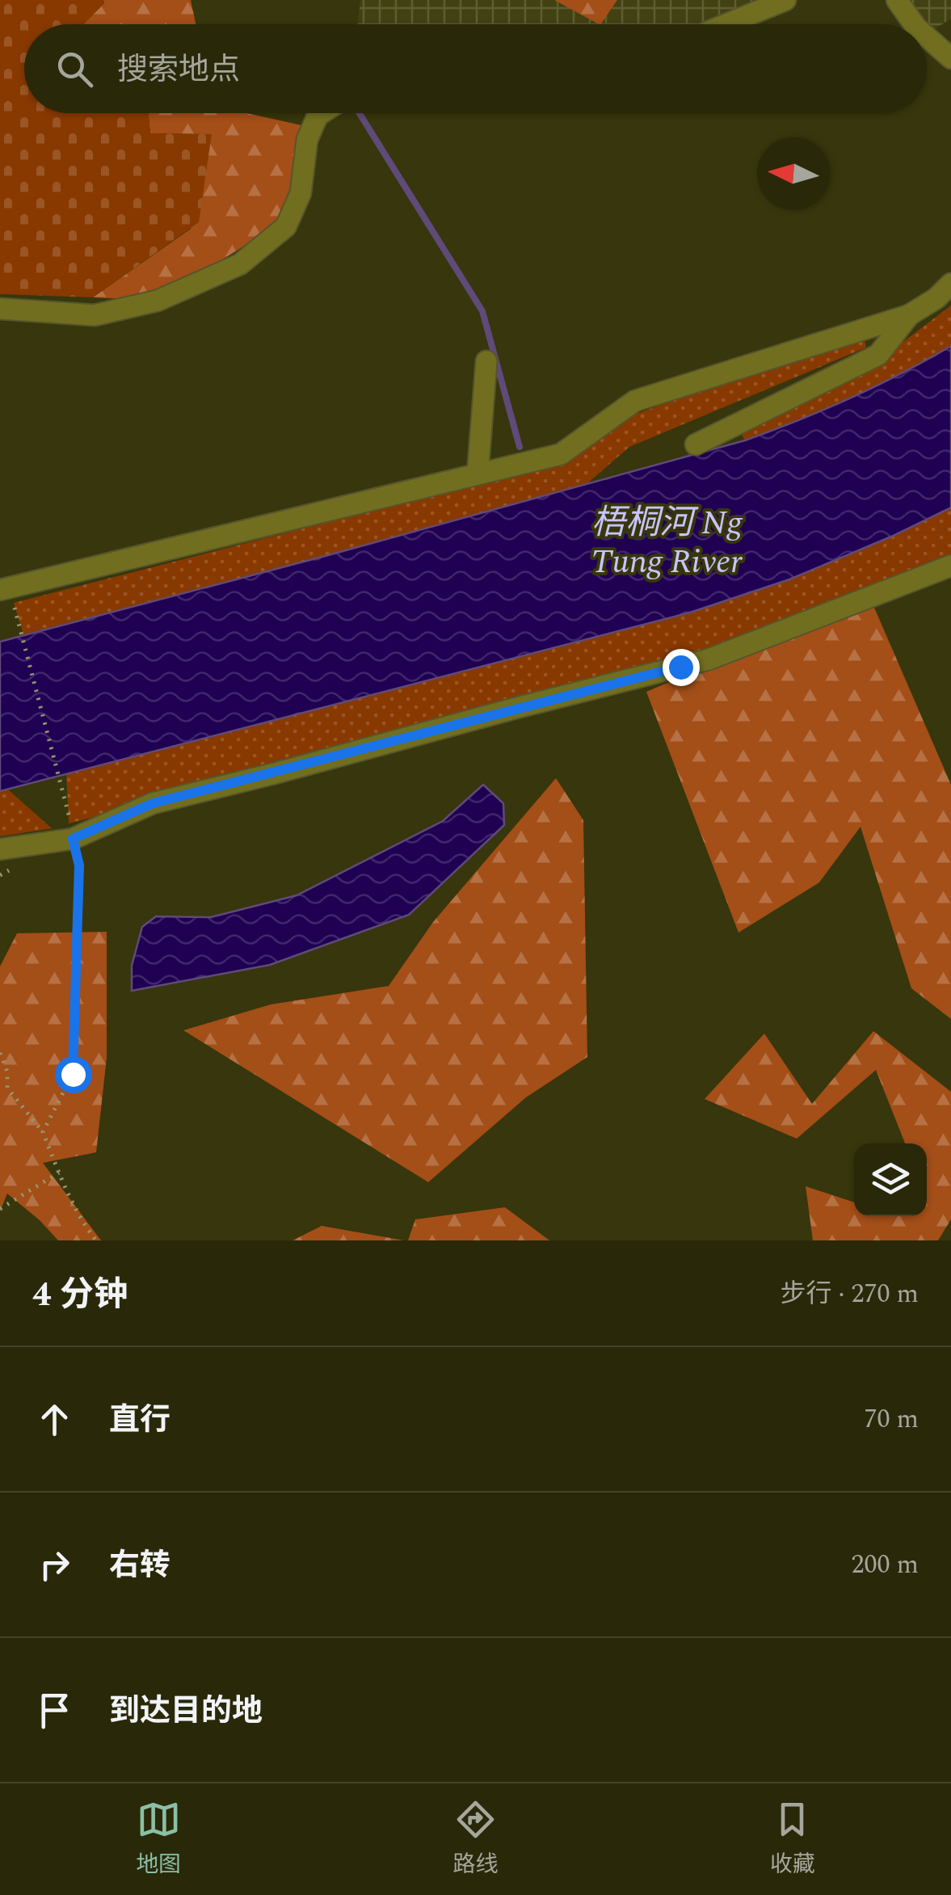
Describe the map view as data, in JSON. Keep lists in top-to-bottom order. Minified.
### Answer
{"water":["梧桐河 Ng Tung River"],"north":"left","page":{"search":"搜索地点","heading":["4 分钟","步行 · 270 m"],"list":[["直行","70 m"],["右转","200 m"],"到达目的地"],"nav":["地图","路线","收藏"]}}
